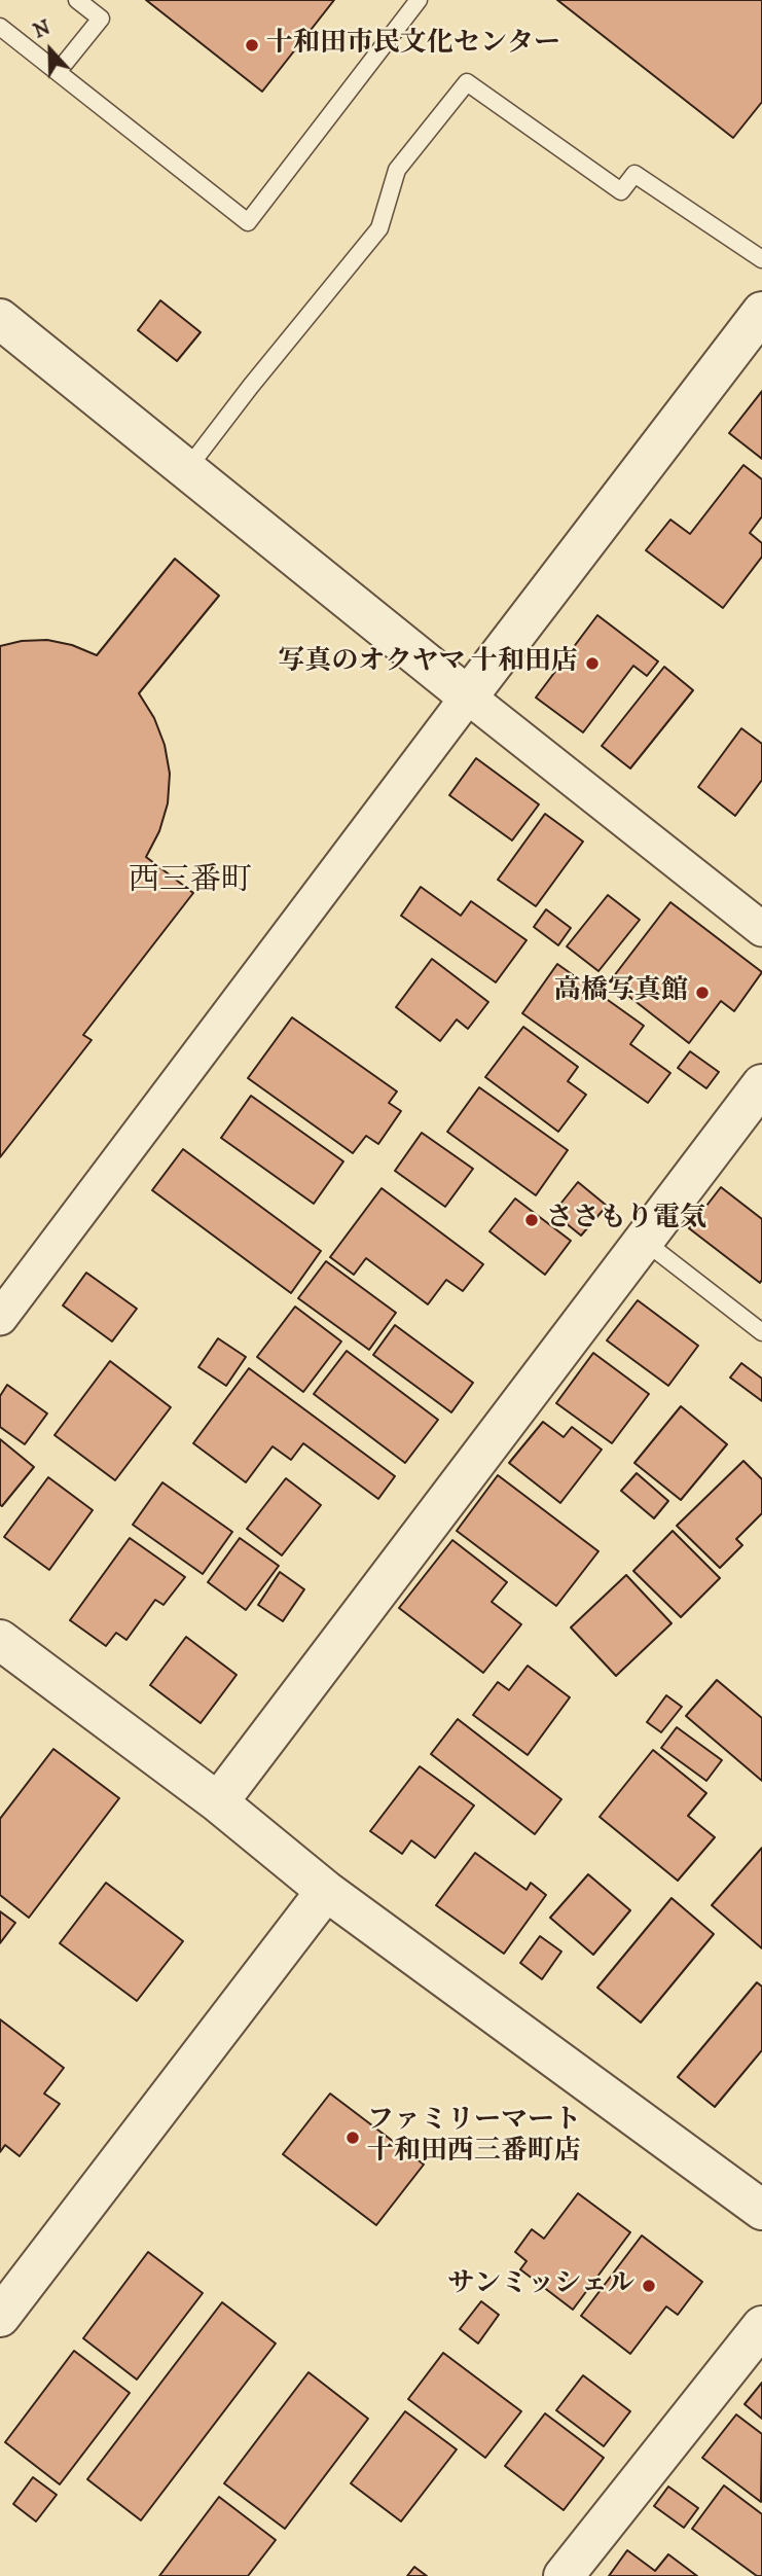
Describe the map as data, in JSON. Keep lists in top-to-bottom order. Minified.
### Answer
{"districts":["西三番町"],"places":["十和田市民文化センター","写真のオクヤマ 十和田店","高橋写真館","ささもり電気","ファミリーマート 十和田西三番町店","サンミッシェル"],"north":"top"}
